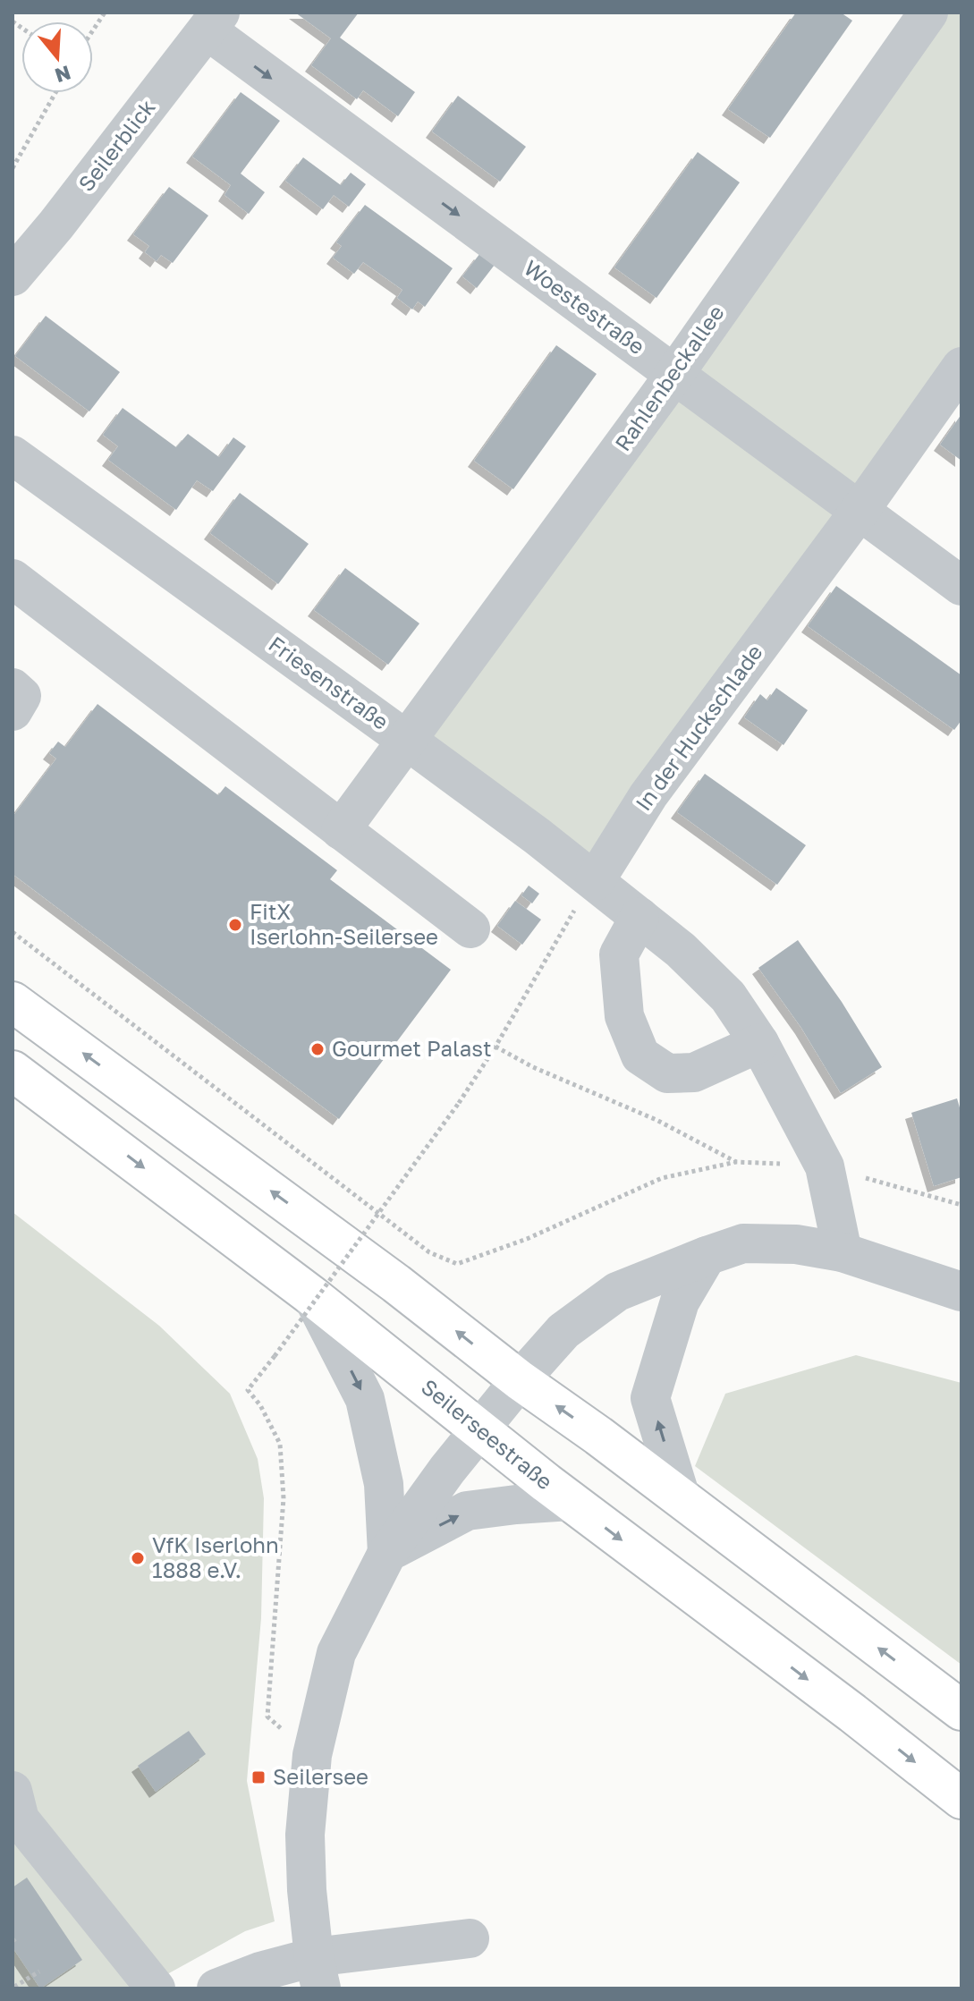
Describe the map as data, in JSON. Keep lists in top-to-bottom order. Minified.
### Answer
{"streets":{"main road":["Seilerseestraße"],"street":["Seilerblick","Woestestraße","Rahlenbeckallee","Friesenstraße","In der Huckschlade"]},"crossings":[["Seilerblick","Woestestraße"],["Woestestraße","Rahlenbeckallee"],["Woestestraße","In der Huckschlade"],["Rahlenbeckallee","Friesenstraße"],["Friesenstraße","In der Huckschlade"]],"one_way":["Woestestraße"],"places":{"other":["FitX Iserlohn-Seilersee","Gourmet Palast","VfK Iserlohn 1888 e.V."],"transit":["Seilersee"]},"north":"bottom"}
